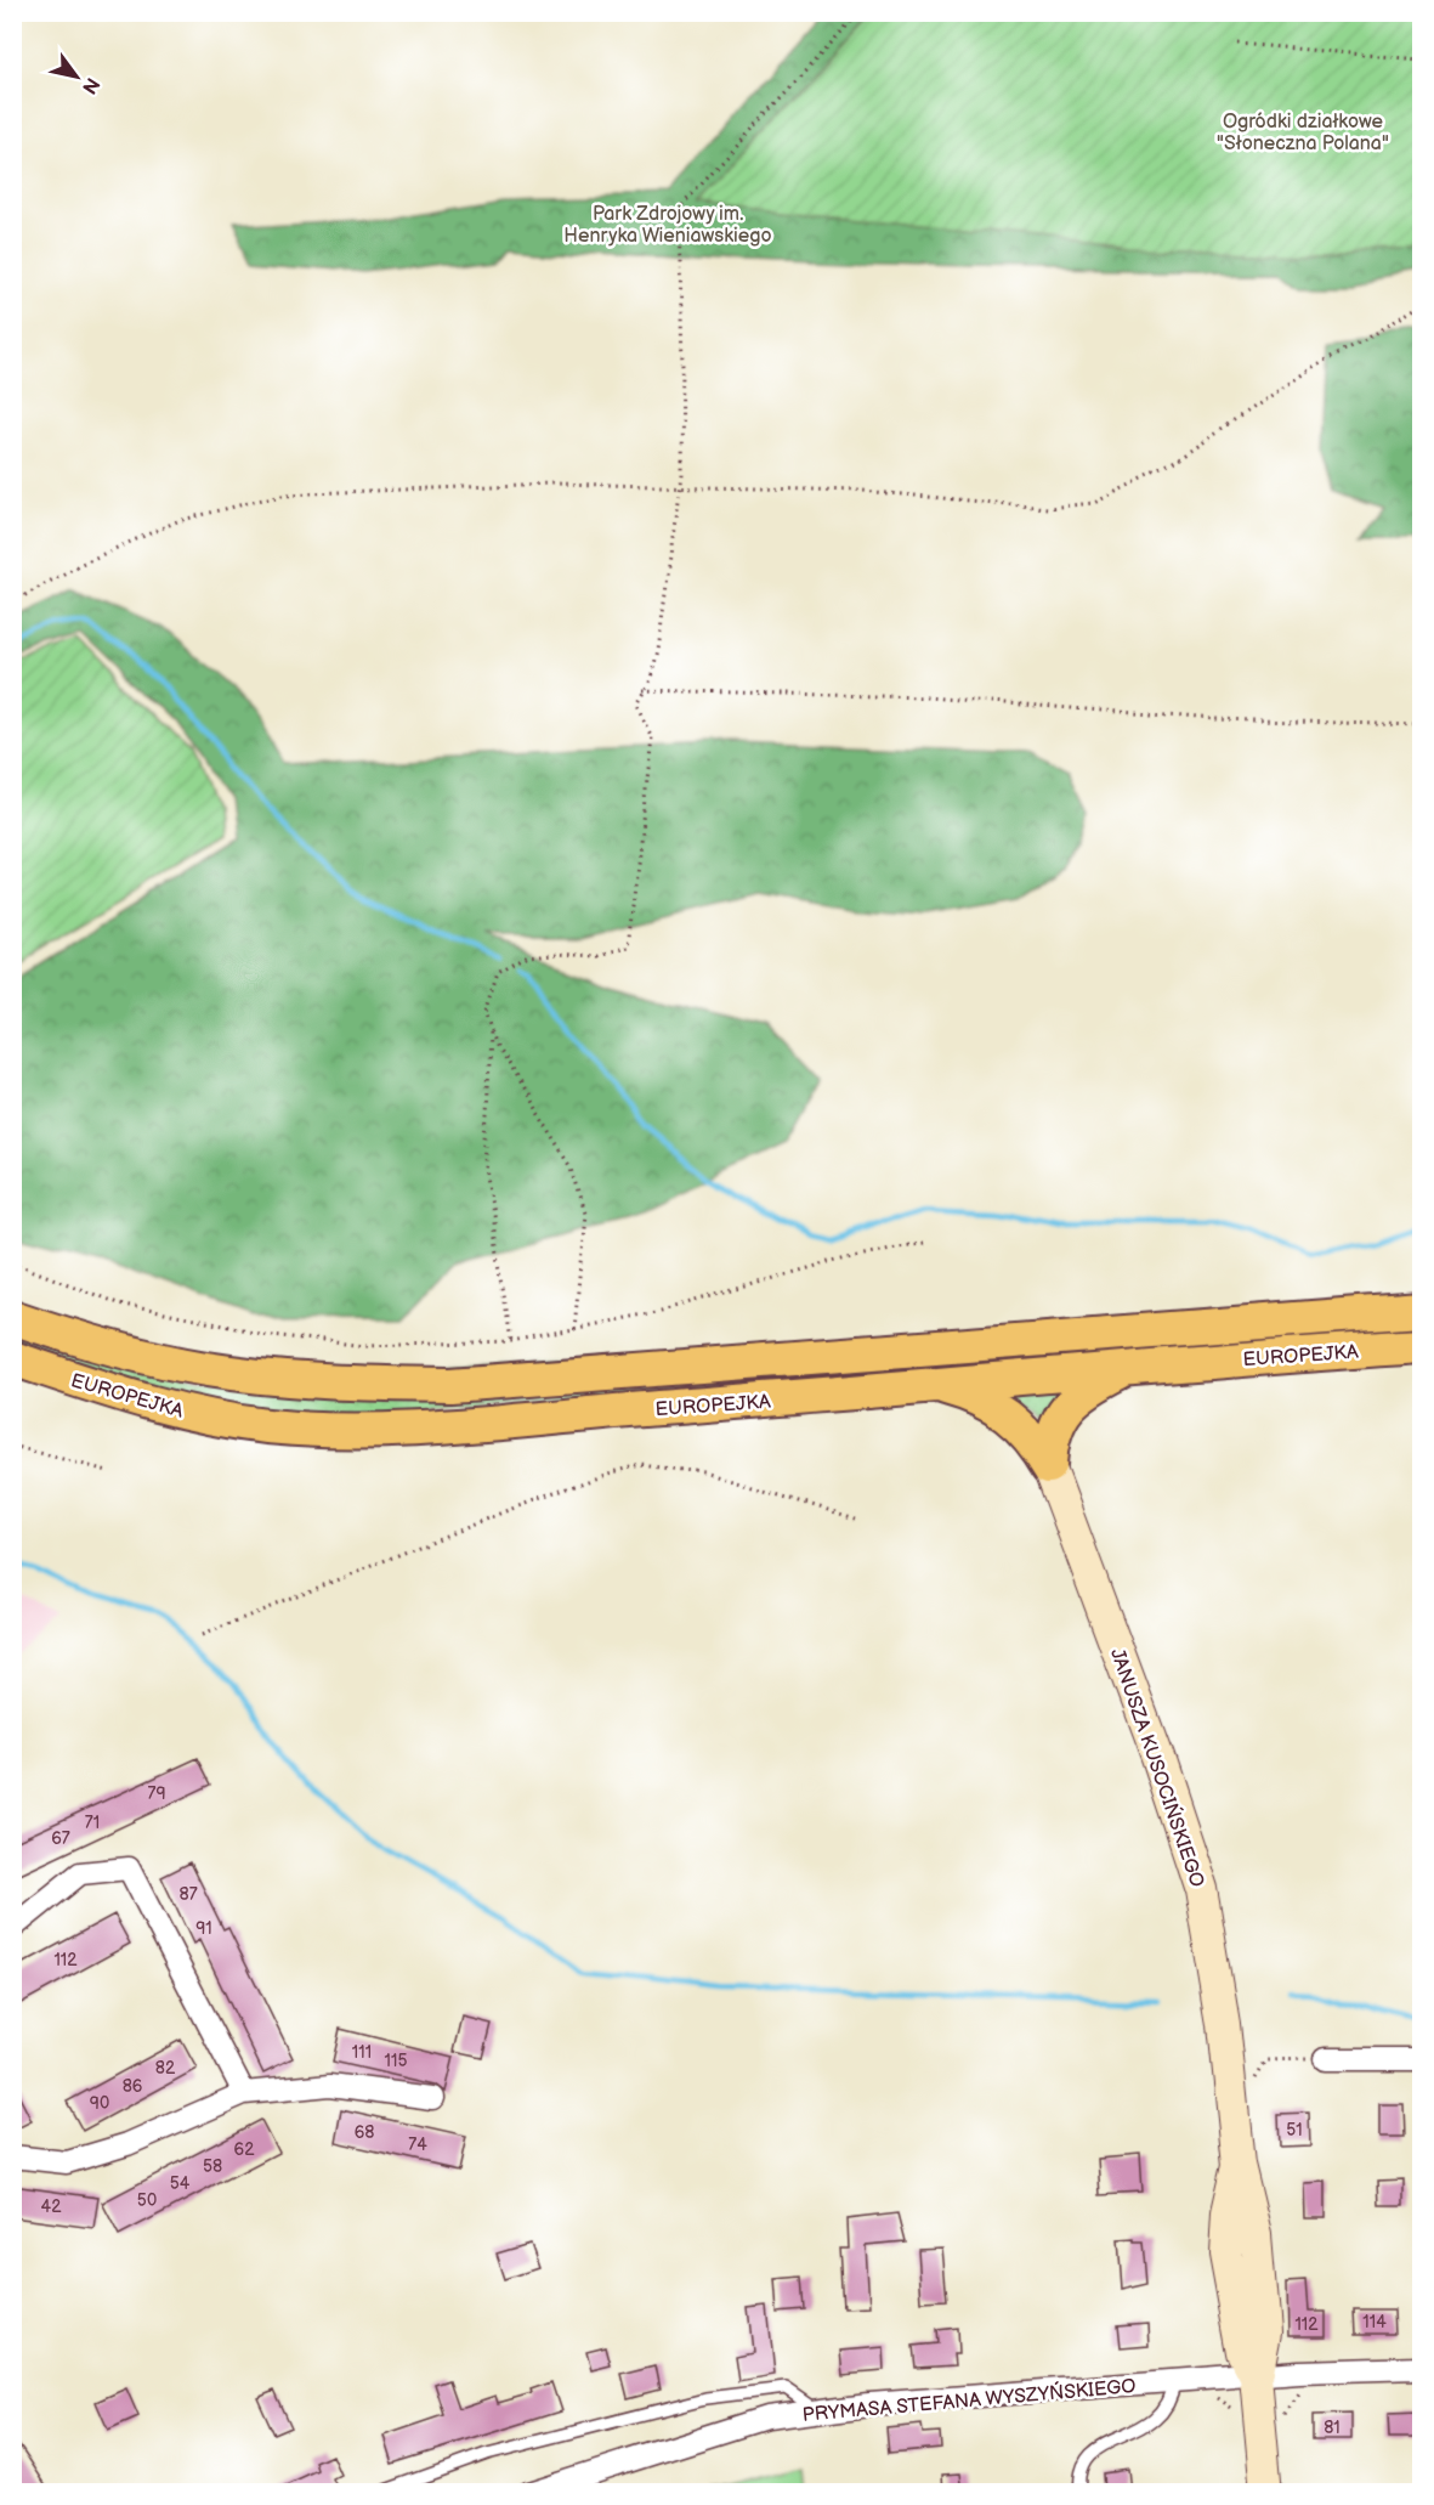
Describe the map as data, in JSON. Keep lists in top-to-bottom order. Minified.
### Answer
{"streets":{"main road":["EUROPEJKA"],"street":["JANUSZA KUSOCIŃSKIEGO","PRYMASA STEFANA WYSZYŃSKIEGO"]},"crossings":[["JANUSZA KUSOCIŃSKIEGO","PRYMASA STEFANA WYSZYŃSKIEGO"]],"parks":["Ogródki działkowe \"Słoneczna Polana\"","Park Zdrojowy im. Henryka Wieniawskiego"],"house_numbers":["79","71","67","87","91","112","111","115","82","86","90","51","68","74","62","58","54","50","42","114","112","81"],"north":"bottom right"}
